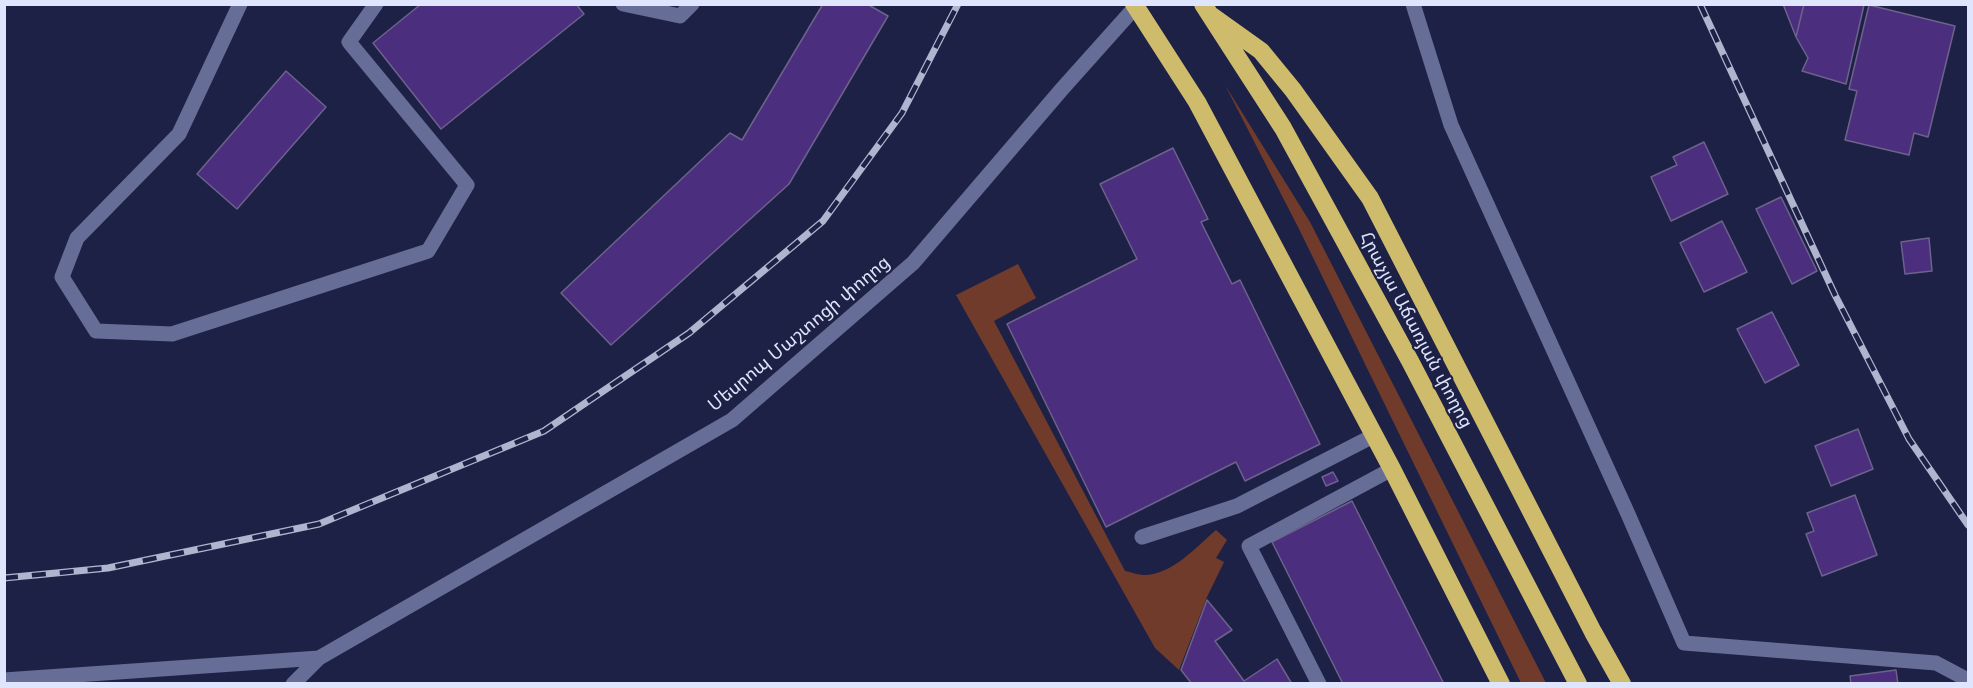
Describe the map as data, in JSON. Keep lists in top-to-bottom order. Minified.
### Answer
{"streets":{"highway":["Հրաչյա Աճառյան փողոց"],"street":["Մեսրոպ Մաշտոցի փողոց"]}}
